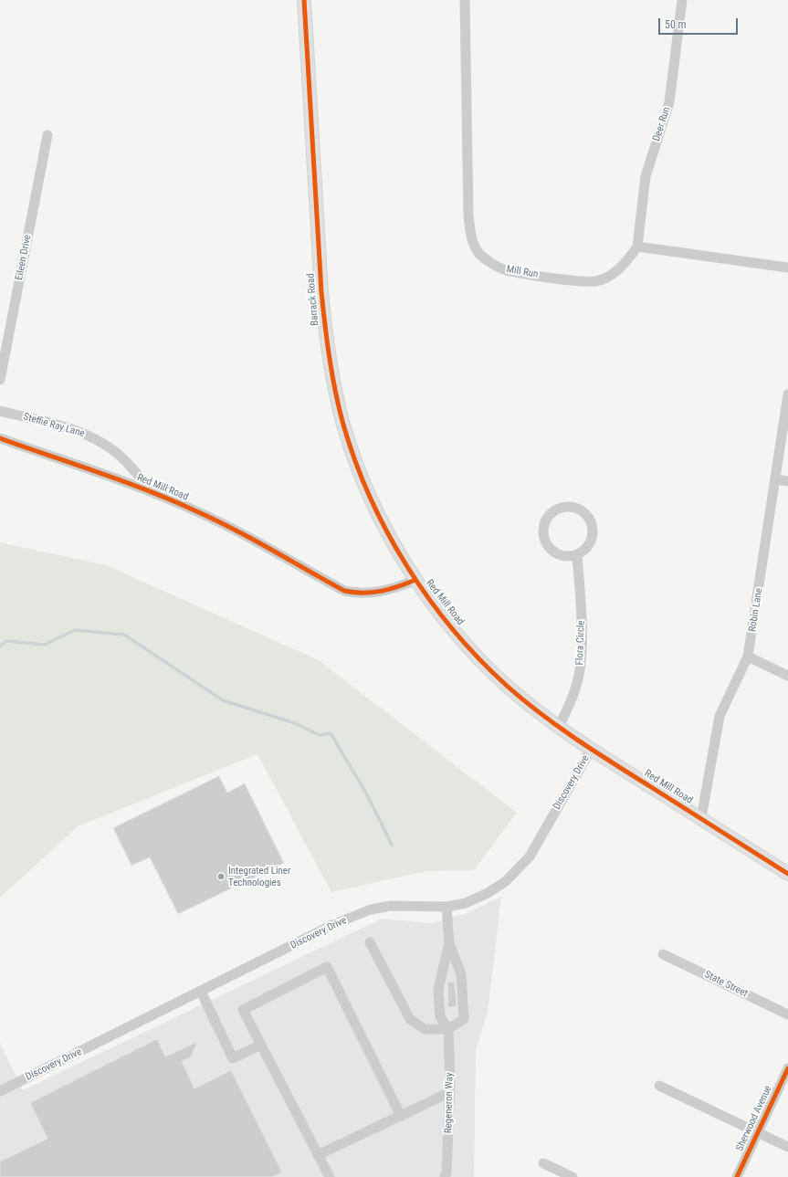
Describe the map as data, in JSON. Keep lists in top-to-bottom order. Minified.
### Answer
{"streets":{"main road":["Barrack Road","Red Mill Road"],"street":["Deer Run","Eileen Drive","Mill Run","Steffie Ray Lane","Robin Lane","Flora Circle","Discovery Drive","State Street","Regeneron Way","Sherwood Avenue"]},"crossings":[["Deer Run","Mill Run"],["Barrack Road","Red Mill Road"],["Steffie Ray Lane","Red Mill Road"],["Red Mill Road","Robin Lane"],["Red Mill Road","Flora Circle"],["Red Mill Road","Discovery Drive"],["Discovery Drive","Regeneron Way"]],"places":["Integrated Liner Technologies"],"scale_bar":"50 m"}
